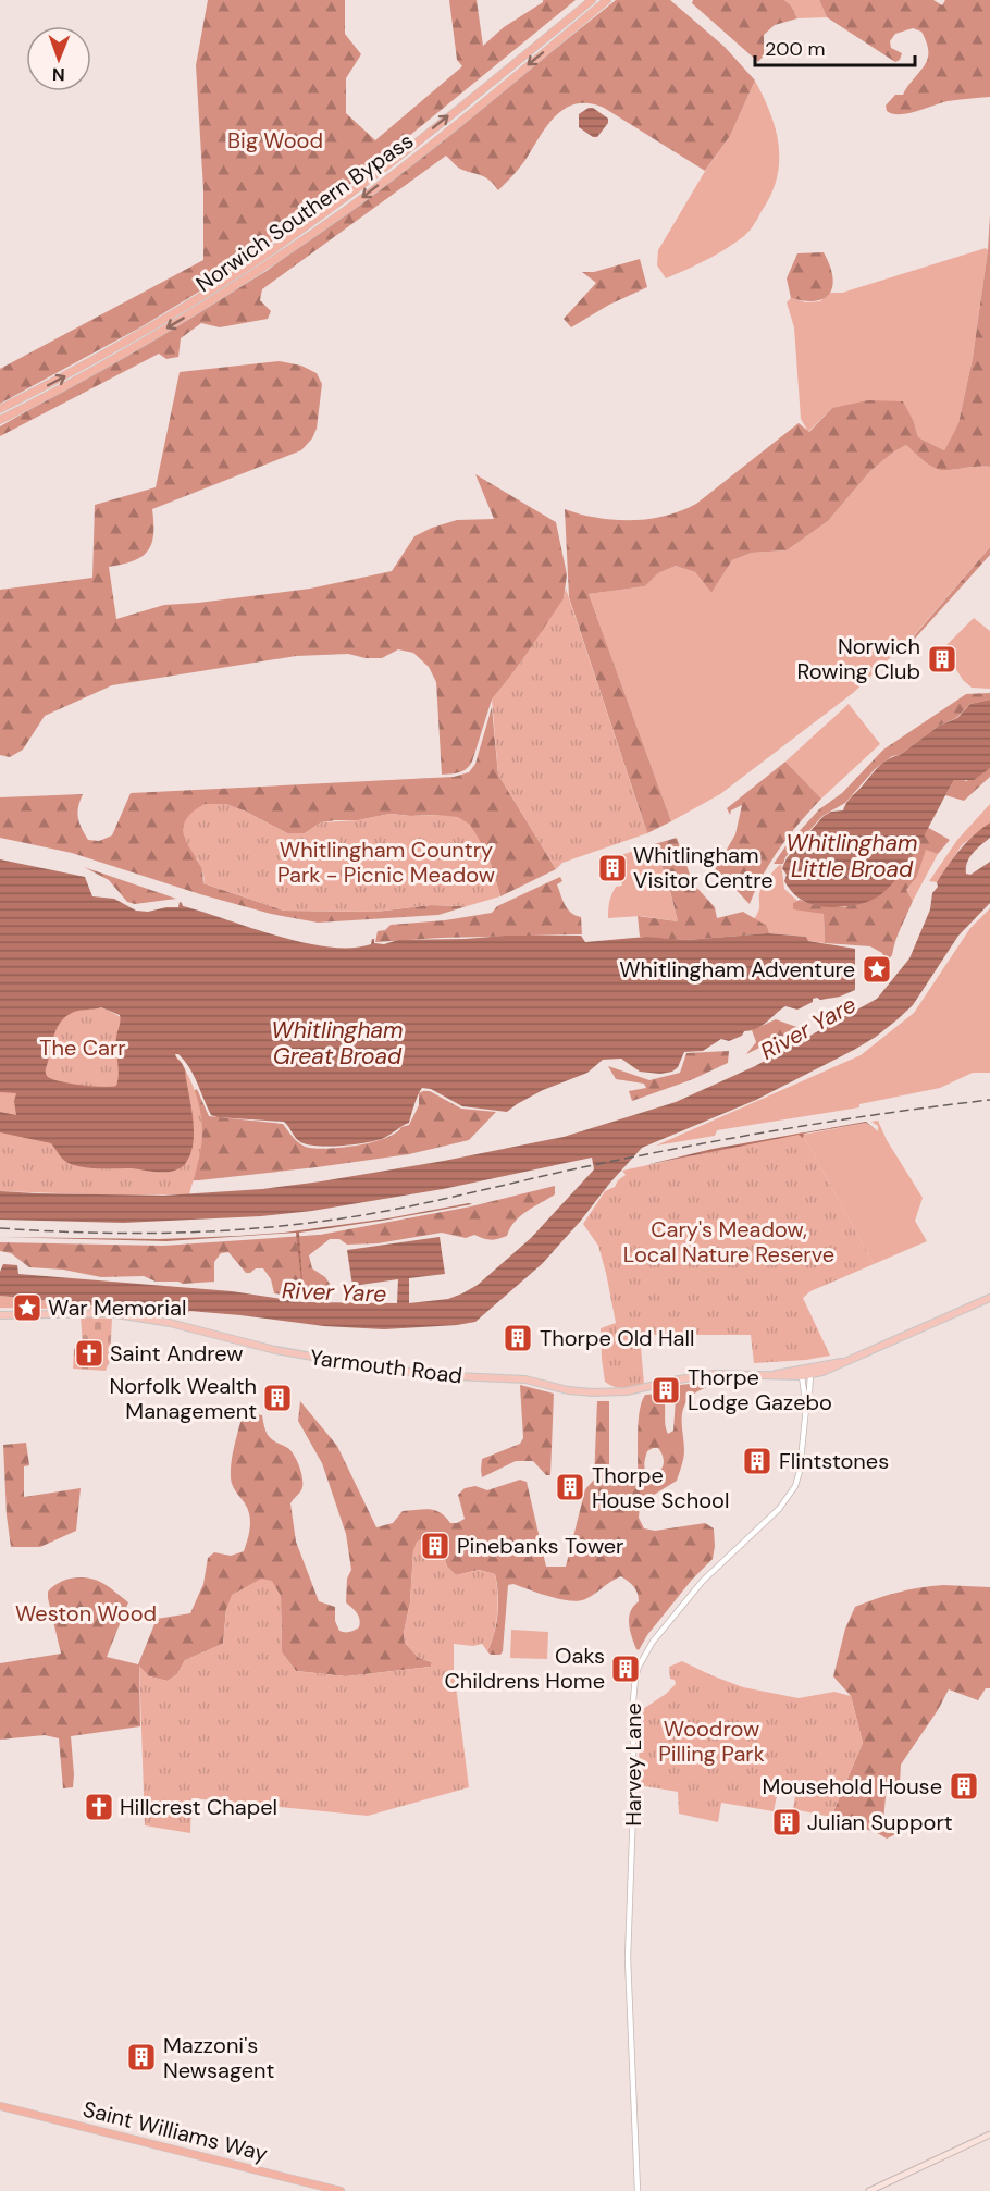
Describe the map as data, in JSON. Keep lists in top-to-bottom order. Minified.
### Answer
{"streets":{"highway":["Norwich Southern Bypass","Saint Williams Way"],"main road":["Yarmouth Road"],"street":["Harvey Lane"]},"crossings":[["Yarmouth Road","Harvey Lane"]],"water":["Whitlingham Little Broad","River Yare","Whitlingham Great Broad"],"parks":["Big Wood","Whitlingham Country Park - Picnic Meadow","The Carr","Cary's Meadow, Local Nature Reserve","Weston Wood","Woodrow Pilling Park"],"places":{"building":["Norwich Rowing Club","Whitlingham Visitor Centre","Thorpe Old Hall","Thorpe Lodge Gazebo","Norfolk Wealth Management","Flintstones","Thorpe House School","Pinebanks Tower","Oaks Childrens Home","Mousehold House","Julian Support","Mazzoni's Newsagent"],"place":["Whitlingham Adventure","War Memorial"],"church":["Saint Andrew","Hillcrest Chapel"]},"scale_bar":"200 m","north":"bottom"}
